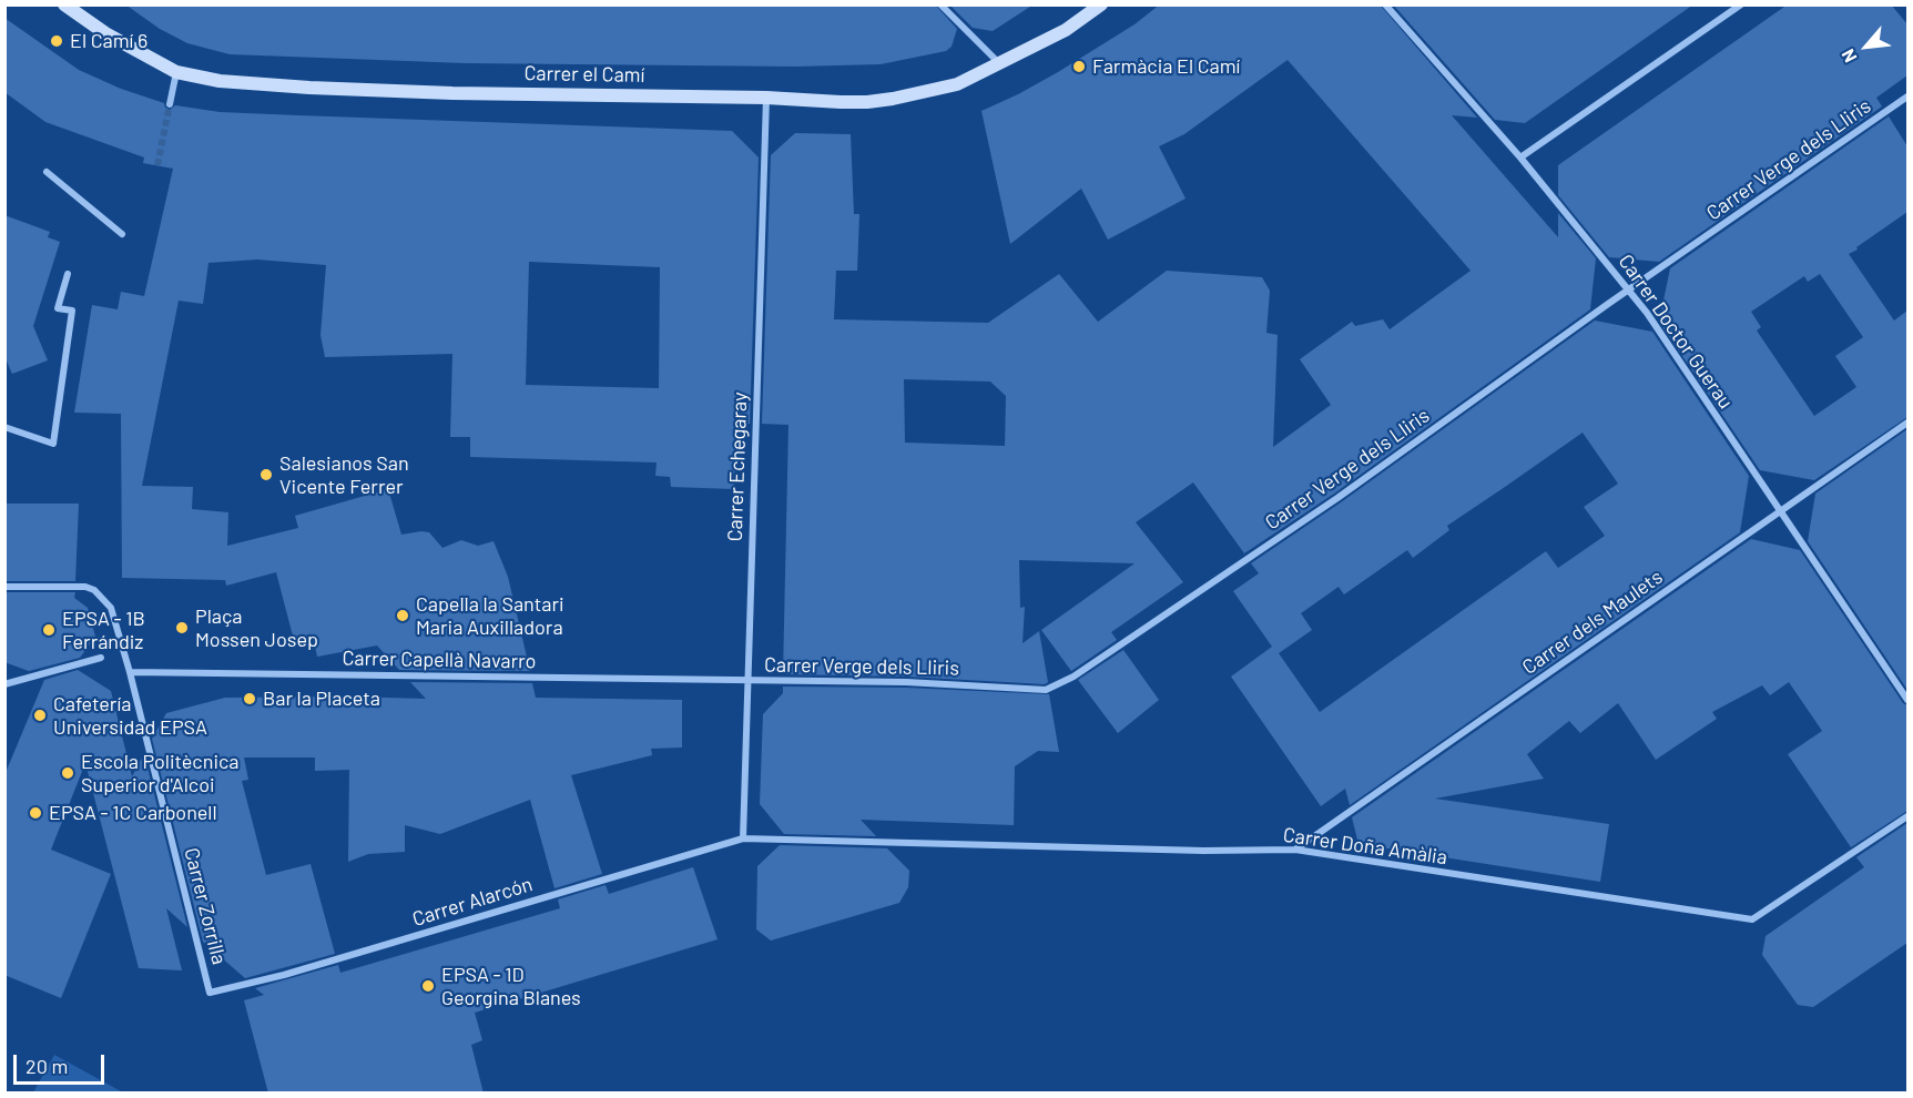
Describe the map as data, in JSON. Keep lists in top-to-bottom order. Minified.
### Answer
{"streets":{"street":["Carrer el Camí","Carrer Verge dels Lliris","Carrer Doctor Guerau","Carrer Echegaray","Carrer dels Maulets","Carrer Capellà Navarro","Carrer Doña Amàlia","Carrer Alarcón","Carrer Zorrilla"]},"crossings":[["Carrer el Camí","Carrer Echegaray"],["Carrer Verge dels Lliris","Carrer Doctor Guerau"],["Carrer Verge dels Lliris","Carrer Echegaray"],["Carrer Verge dels Lliris","Carrer Capellà Navarro"],["Carrer Doctor Guerau","Carrer dels Maulets"],["Carrer Echegaray","Carrer Capellà Navarro"],["Carrer Echegaray","Carrer Doña Amàlia"],["Carrer Echegaray","Carrer Alarcón"],["Carrer dels Maulets","Carrer Doña Amàlia"],["Carrer Capellà Navarro","Carrer Zorrilla"],["Carrer Doña Amàlia","Carrer Alarcón"],["Carrer Alarcón","Carrer Zorrilla"]],"places":["El Camí 6","Farmàcia El Camí","Salesianos San Vicente Ferrer","Capella la Santari Maria Auxilladora","Plaça Mossen Josep","EPSA - 1B Ferrándiz","Bar la Placeta","Cafetería Universidad EPSA","Escola Politècnica Superior d'Alcoi","EPSA - 1C Carbonell","EPSA - 1D Georgina Blanes"],"scale_bar":"20 m","north":"bottom left"}
